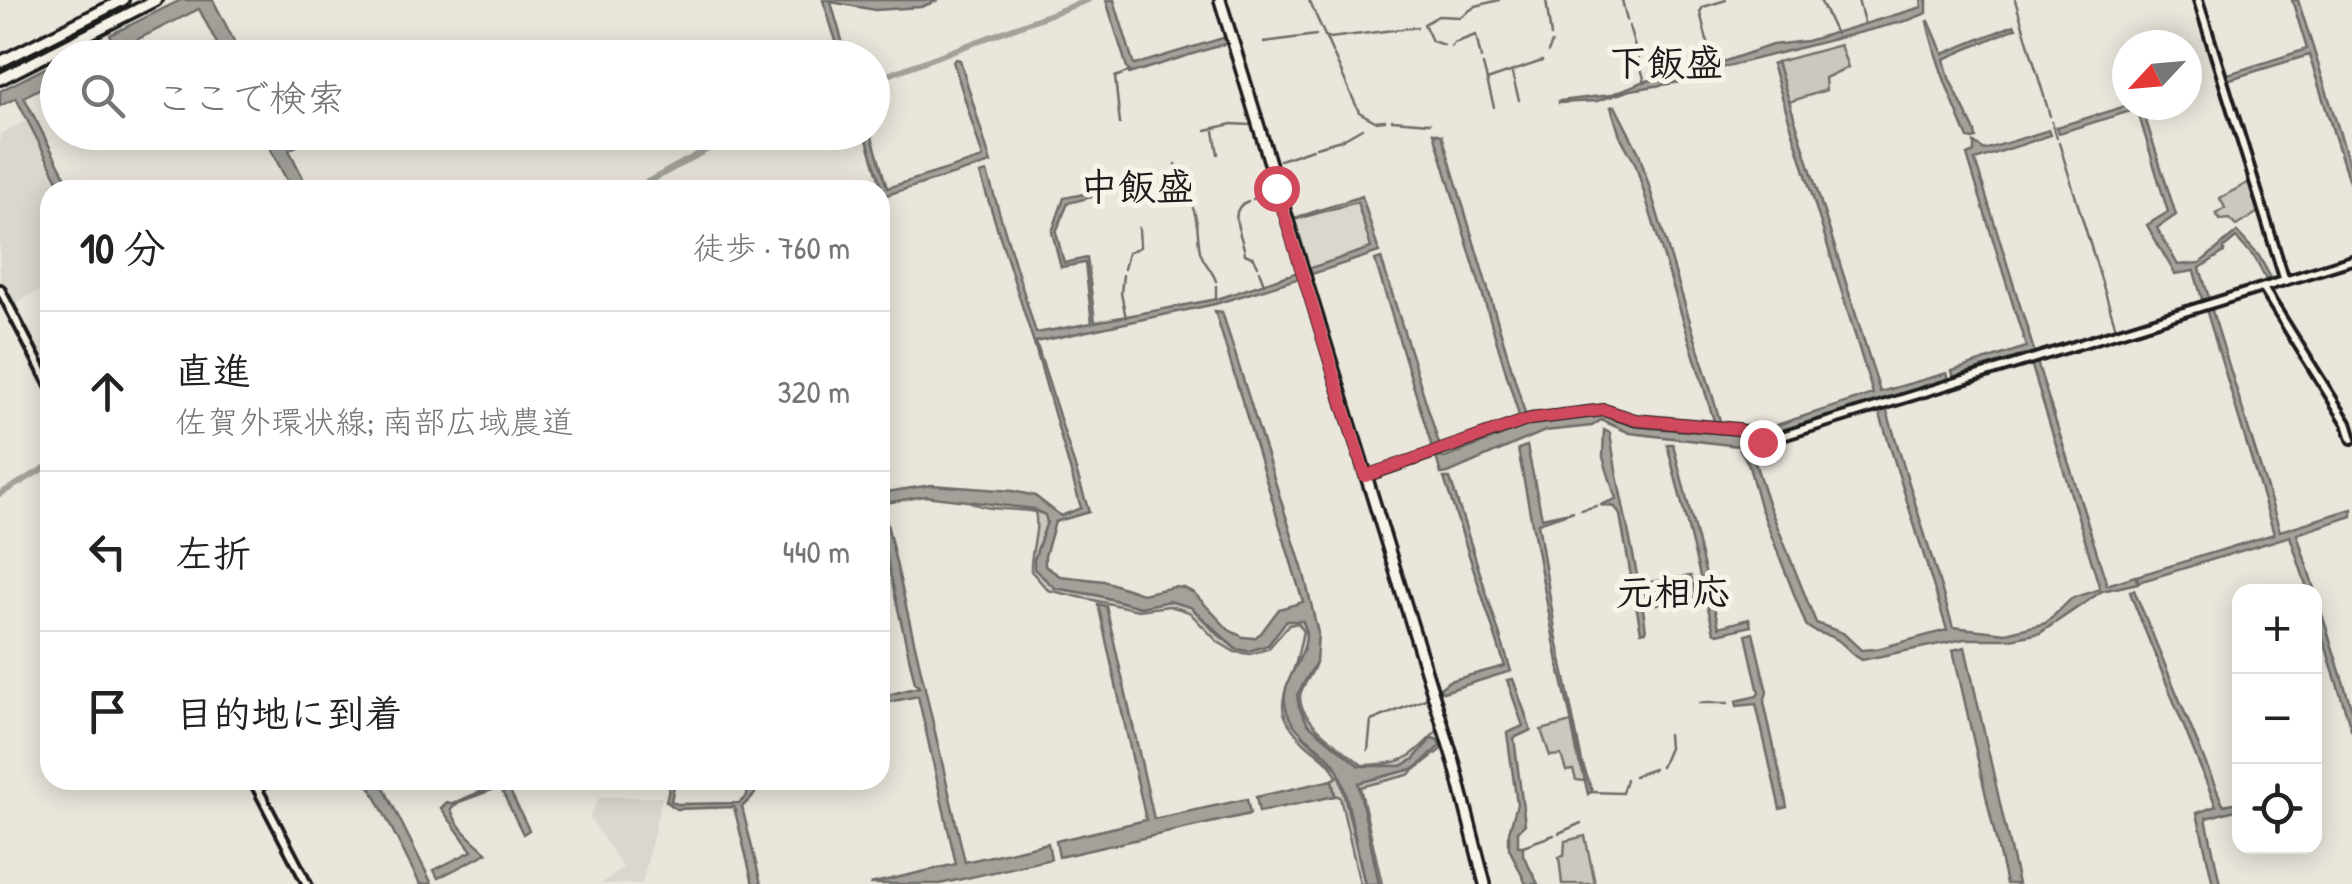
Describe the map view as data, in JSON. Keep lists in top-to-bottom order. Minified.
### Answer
{"districts":["下飯盛","中飯盛","元相応"],"north":"bottom left","page":{"search":"ここで検索","heading":["10 分","徒歩 · 760 m"],"list":[["直進","佐賀外環状線; 南部広域農道","320 m"],["左折","440 m"],"目的地に到着"],"map_buttons":["+","−"]}}
